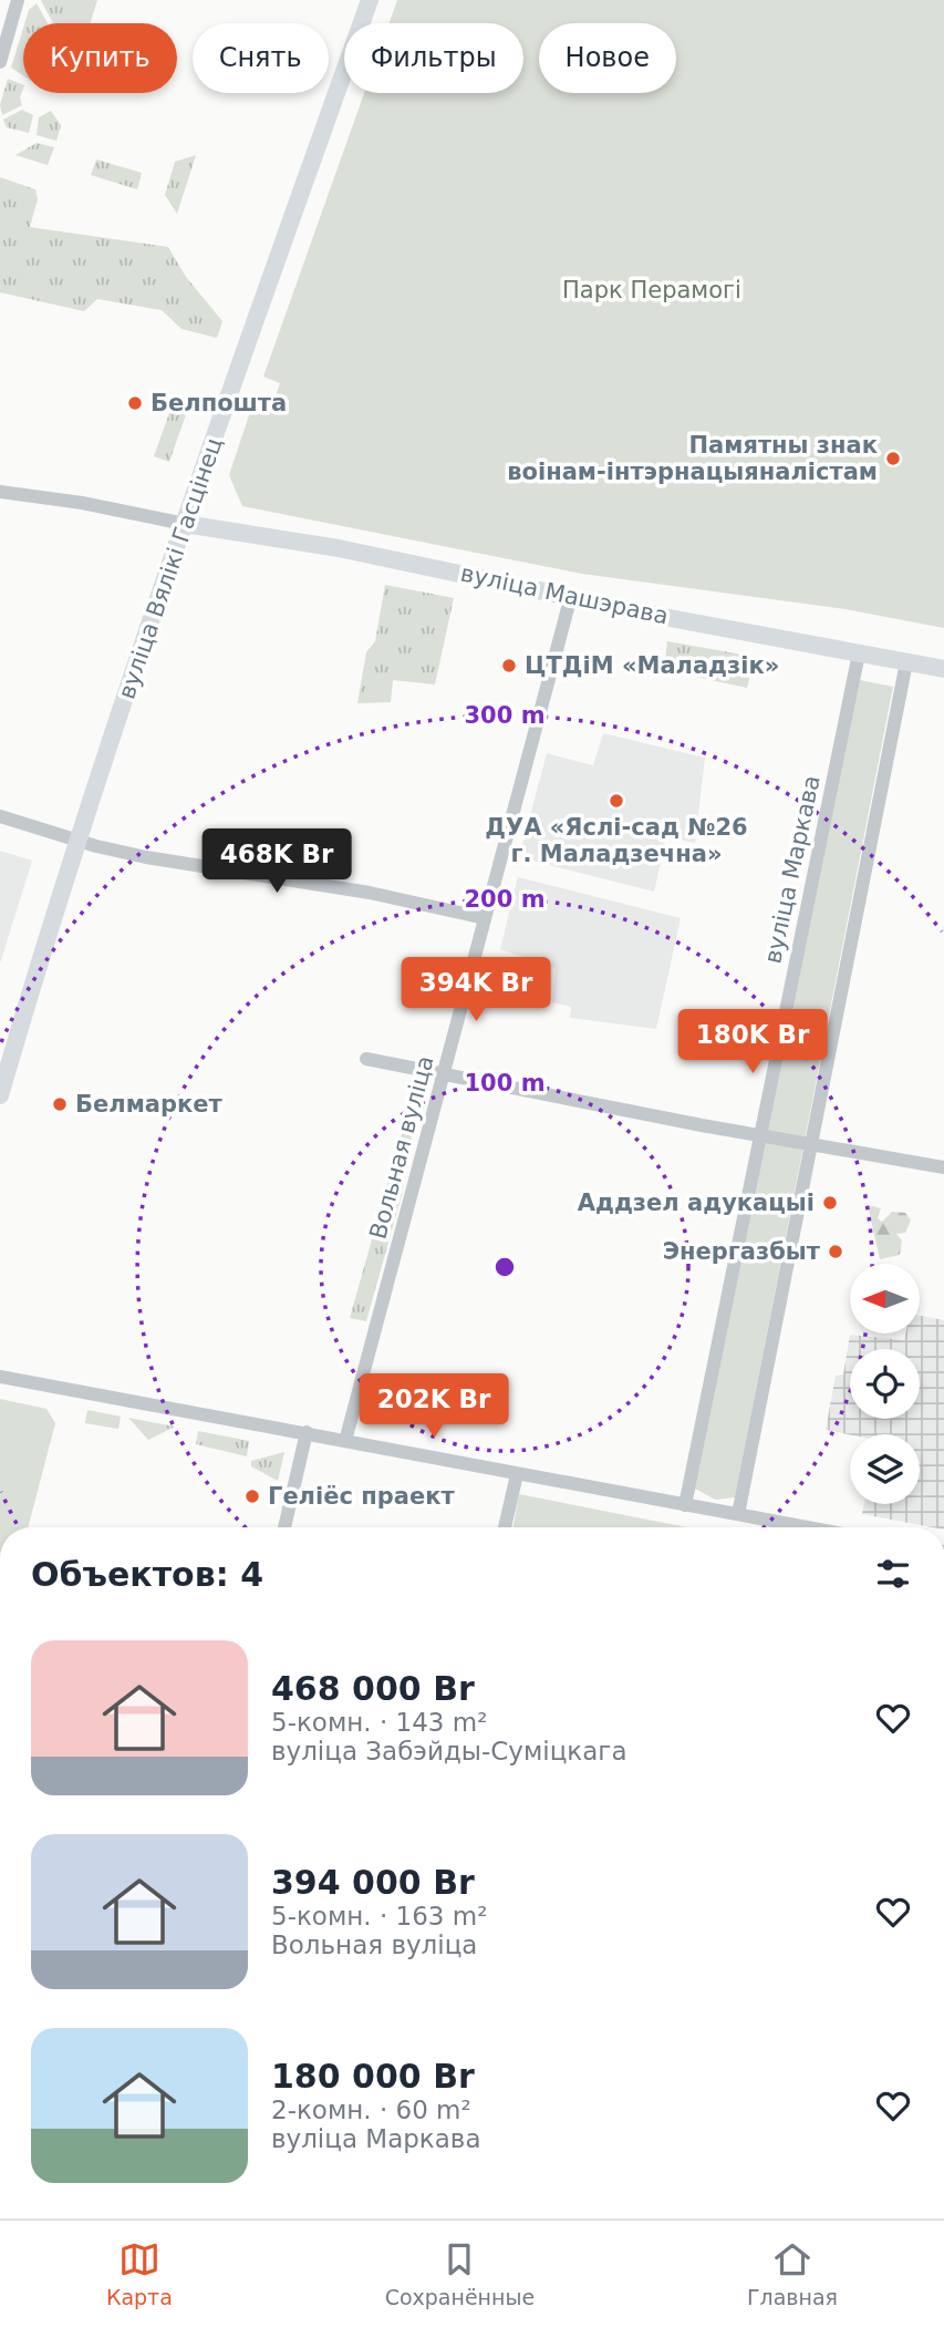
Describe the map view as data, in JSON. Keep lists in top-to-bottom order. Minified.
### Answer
{"streets":{"main road":["вуліца Вялікі Гасцінец","вуліца Машэрава"],"street":["вуліца Маркава","Вольная вуліца"]},"crossings":[["вуліца Вялікі Гасцінец","вуліца Машэрава"],["вуліца Машэрава","вуліца Маркава"],["вуліца Машэрава","Вольная вуліца"]],"parks":["Парк Перамогі"],"places":["Белпошта","Памятны знак воінам-інтэрнацыяналістам","ЦТДіМ «Маладзік»","ДУА «Яслі-сад №26 г. Маладзечна»","Белмаркет","Аддзел адукацыі","Энергазбыт","Геліёс праект"],"north":"left","page":{"chip":["Купить","Снять","Фильтры","Новое"],"price":["468K Br","394K Br","180K Br","202K Br"],"heading":"Объектов: 4","list":[{"name":"468 000 Br","note":"5-комн. · 143 m² · вуліца Забэйды-Суміцкага"},{"name":"394 000 Br","note":"5-комн. · 163 m² · Вольная вуліца"},{"name":"180 000 Br","note":"2-комн. · 60 m² · вуліца Маркава"}],"tabs":["Карта","Сохранённые","Главная"]},"rings":["300 m","200 m","100 m"]}
